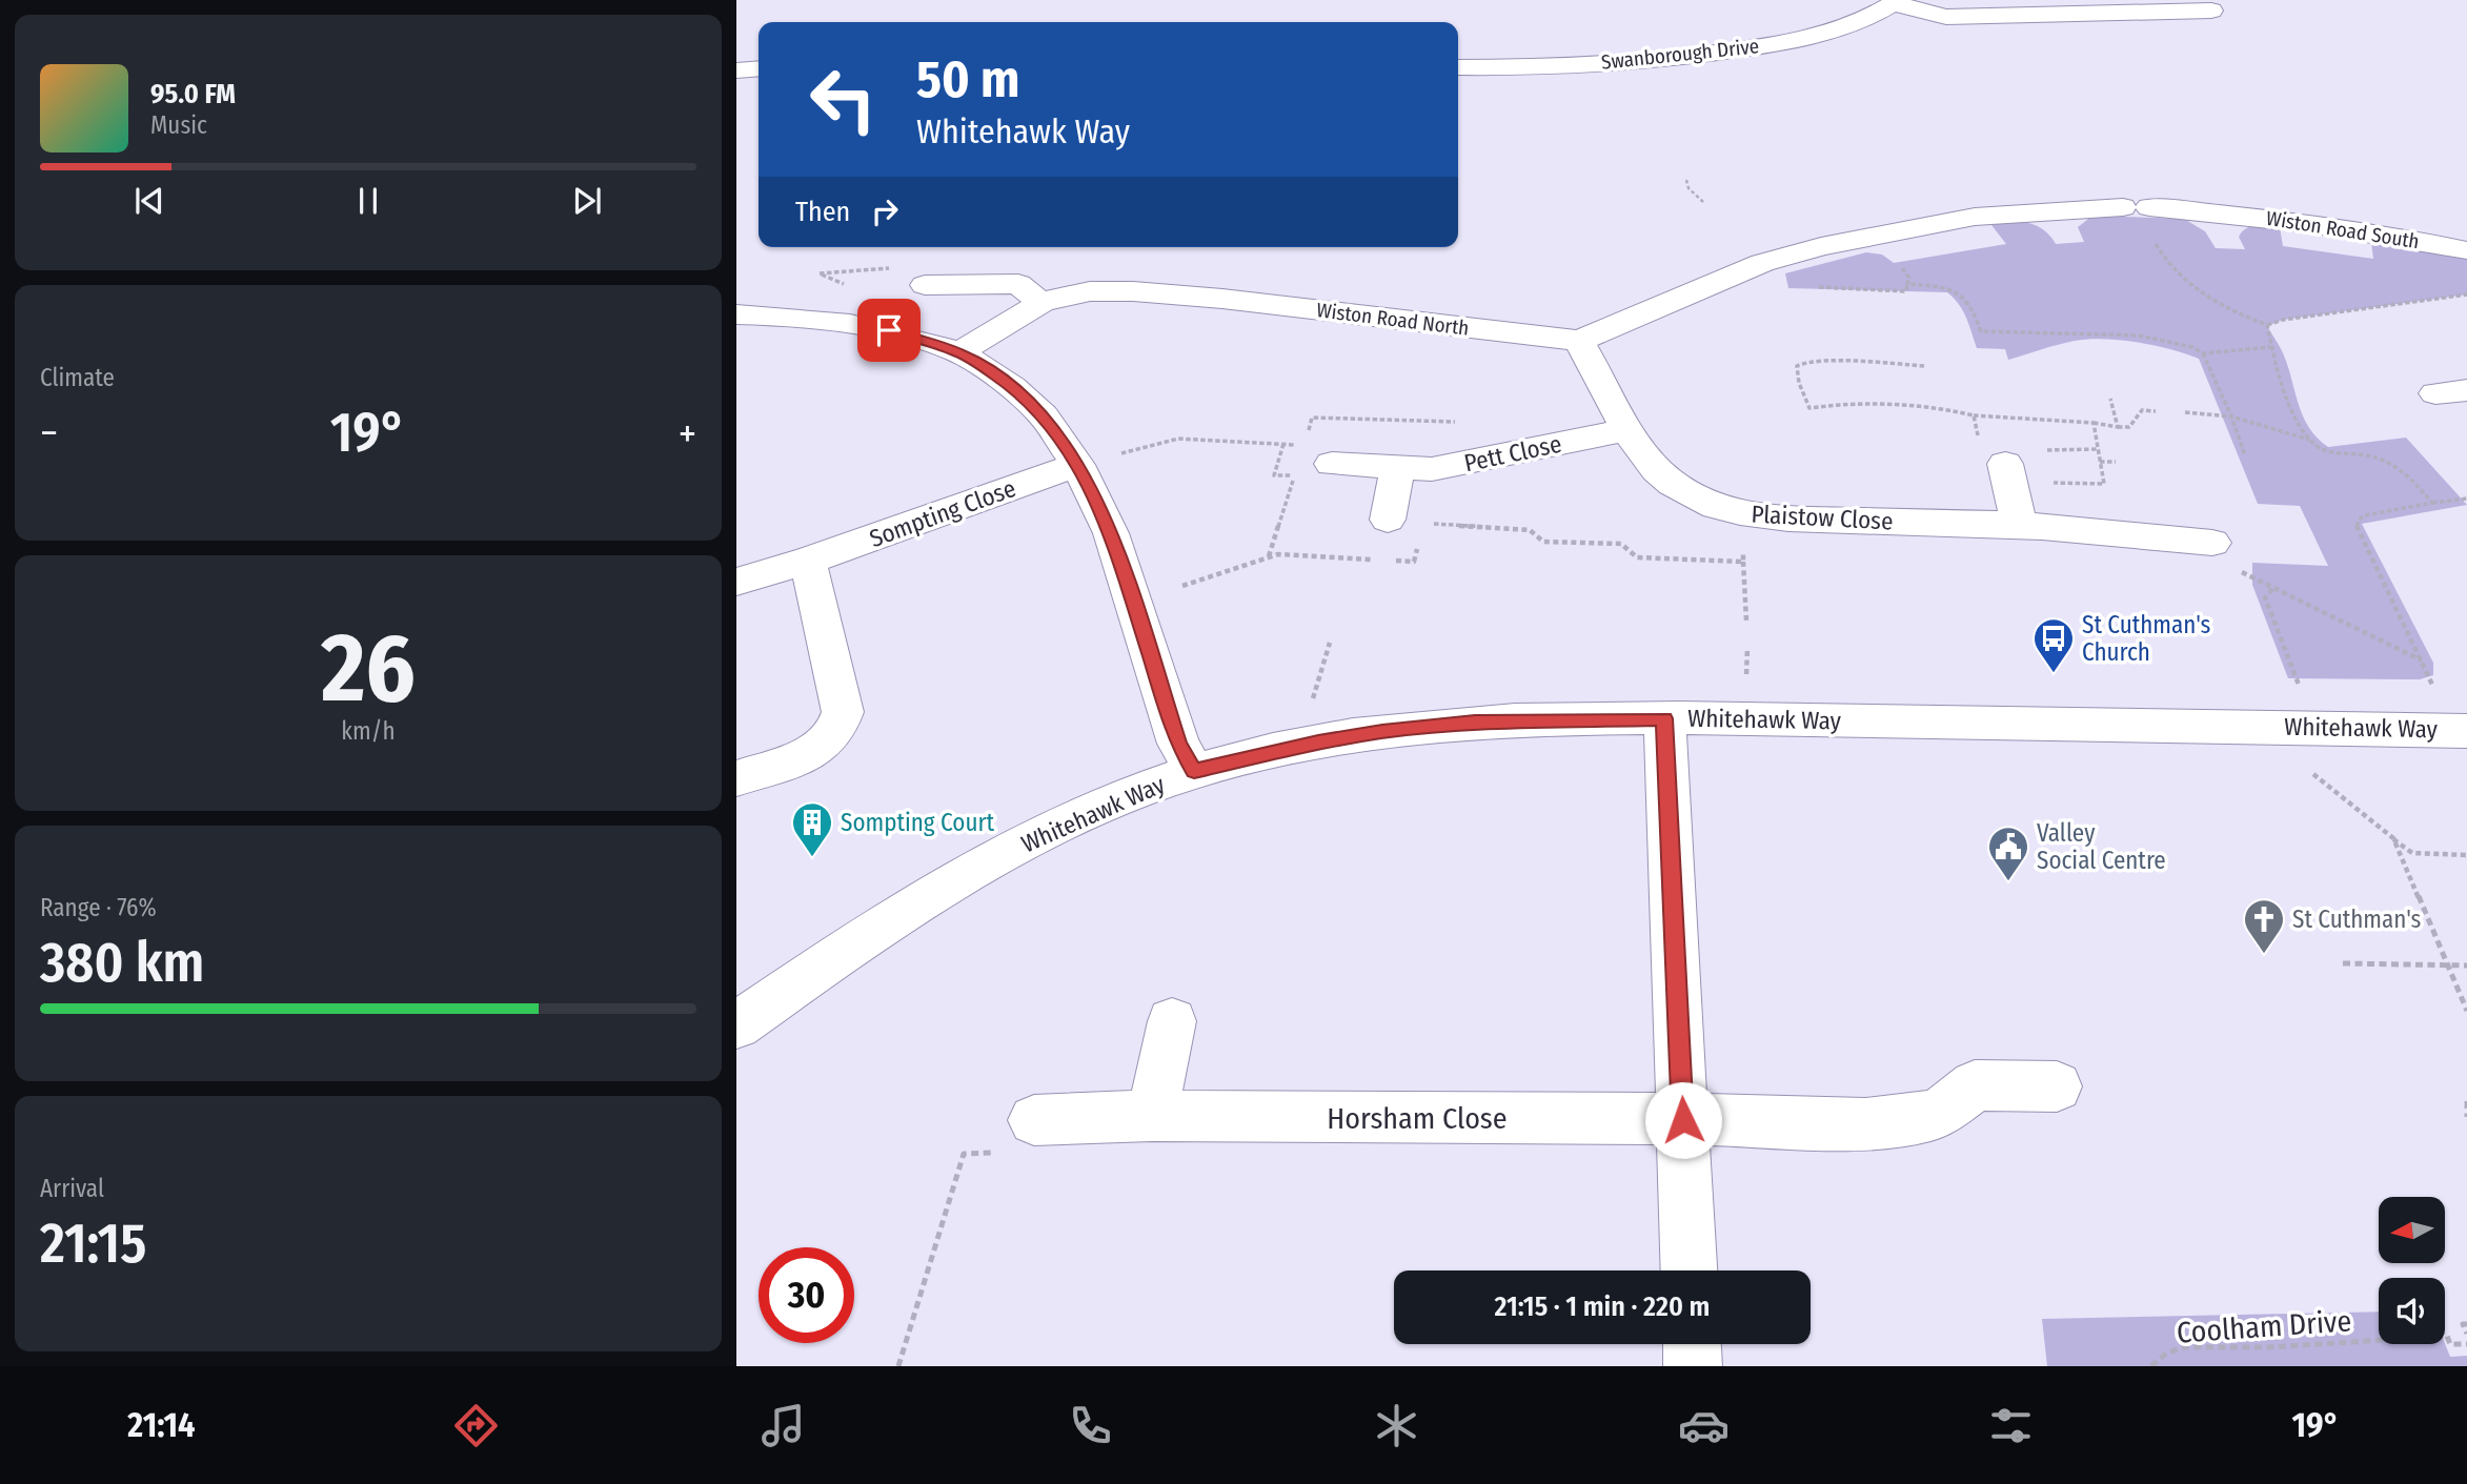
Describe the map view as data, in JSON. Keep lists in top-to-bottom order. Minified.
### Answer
{"streets":{"street":["Swanborough Drive","Wiston Road South","Wiston Road North","Pett Close","Sompting Close","Plaistow Close","Whitehawk Way","Horsham Close"],"path":["Coolham Drive"]},"crossings":[["Wiston Road South","Wiston Road North"],["Wiston Road North","Plaistow Close"],["Pett Close","Plaistow Close"]],"places":{"bus stop":["St Cuthman's Church"],"building":["Sompting Court"],"public building":["Valley Social Centre"],"church":["St Cuthman's"]},"north":"left","page":{"turn":["50 m","Whitehawk Way"],"song":["95.0 FM","Music"],"then":"Then","tile":["Climate",["26","km/h"],["Range · 76%","380 km"],["Arrival","21:15"]],"heat":["−","19°","+"],"limit":"30","trip":"21:15 · 1 min · 220 m","tabs":["21:14","19°"]}}
